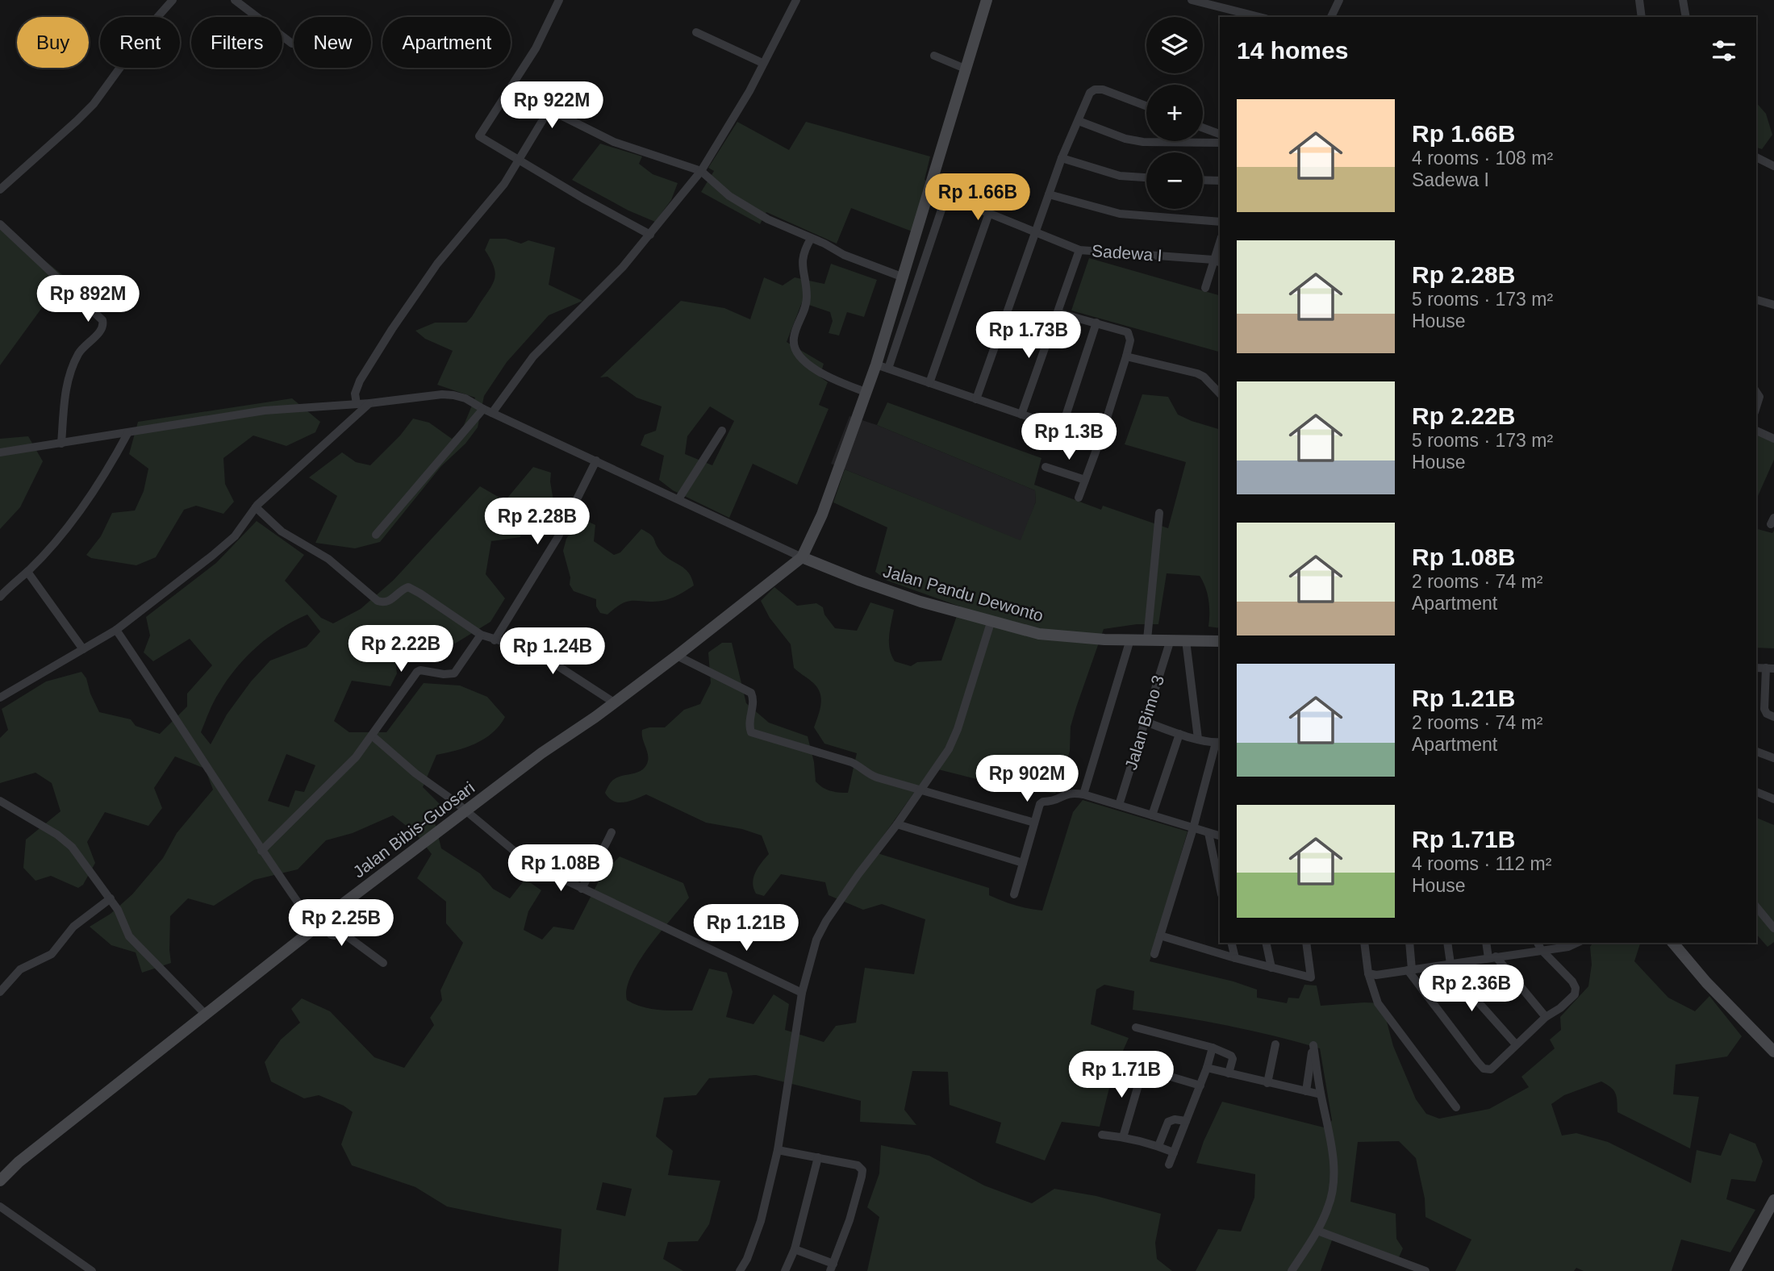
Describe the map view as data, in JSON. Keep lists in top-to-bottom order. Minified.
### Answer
{"streets":{"street":["Sadewa I","Jalan Pandu Dewonto","Jalan Bimo 3","Jalan Bibis-Guosari"]},"crossings":[["Jalan Pandu Dewonto","Jalan Bimo 3"],["Jalan Pandu Dewonto","Jalan Bibis-Guosari"]],"page":{"map_buttons":["+","−"],"chip":["Buy","Rent","Filters","New","Apartment"],"heading":"14 homes","price":["Rp 922M","Rp 1.66B","Rp 892M","Rp 1.73B","Rp 1.3B","Rp 2.28B","Rp 2.22B","Rp 1.24B","Rp 902M","Rp 1.08B","Rp 2.25B","Rp 1.21B","Rp 2.36B","Rp 1.71B"],"list":[{"name":"Rp 1.66B","note":"4 rooms · 108 m² · Sadewa I"},{"name":"Rp 2.28B","note":"5 rooms · 173 m² · House"},{"name":"Rp 2.22B","note":"5 rooms · 173 m² · House"},{"name":"Rp 1.08B","note":"2 rooms · 74 m² · Apartment"},{"name":"Rp 1.21B","note":"2 rooms · 74 m² · Apartment"},{"name":"Rp 1.71B","note":"4 rooms · 112 m² · House"}]}}
